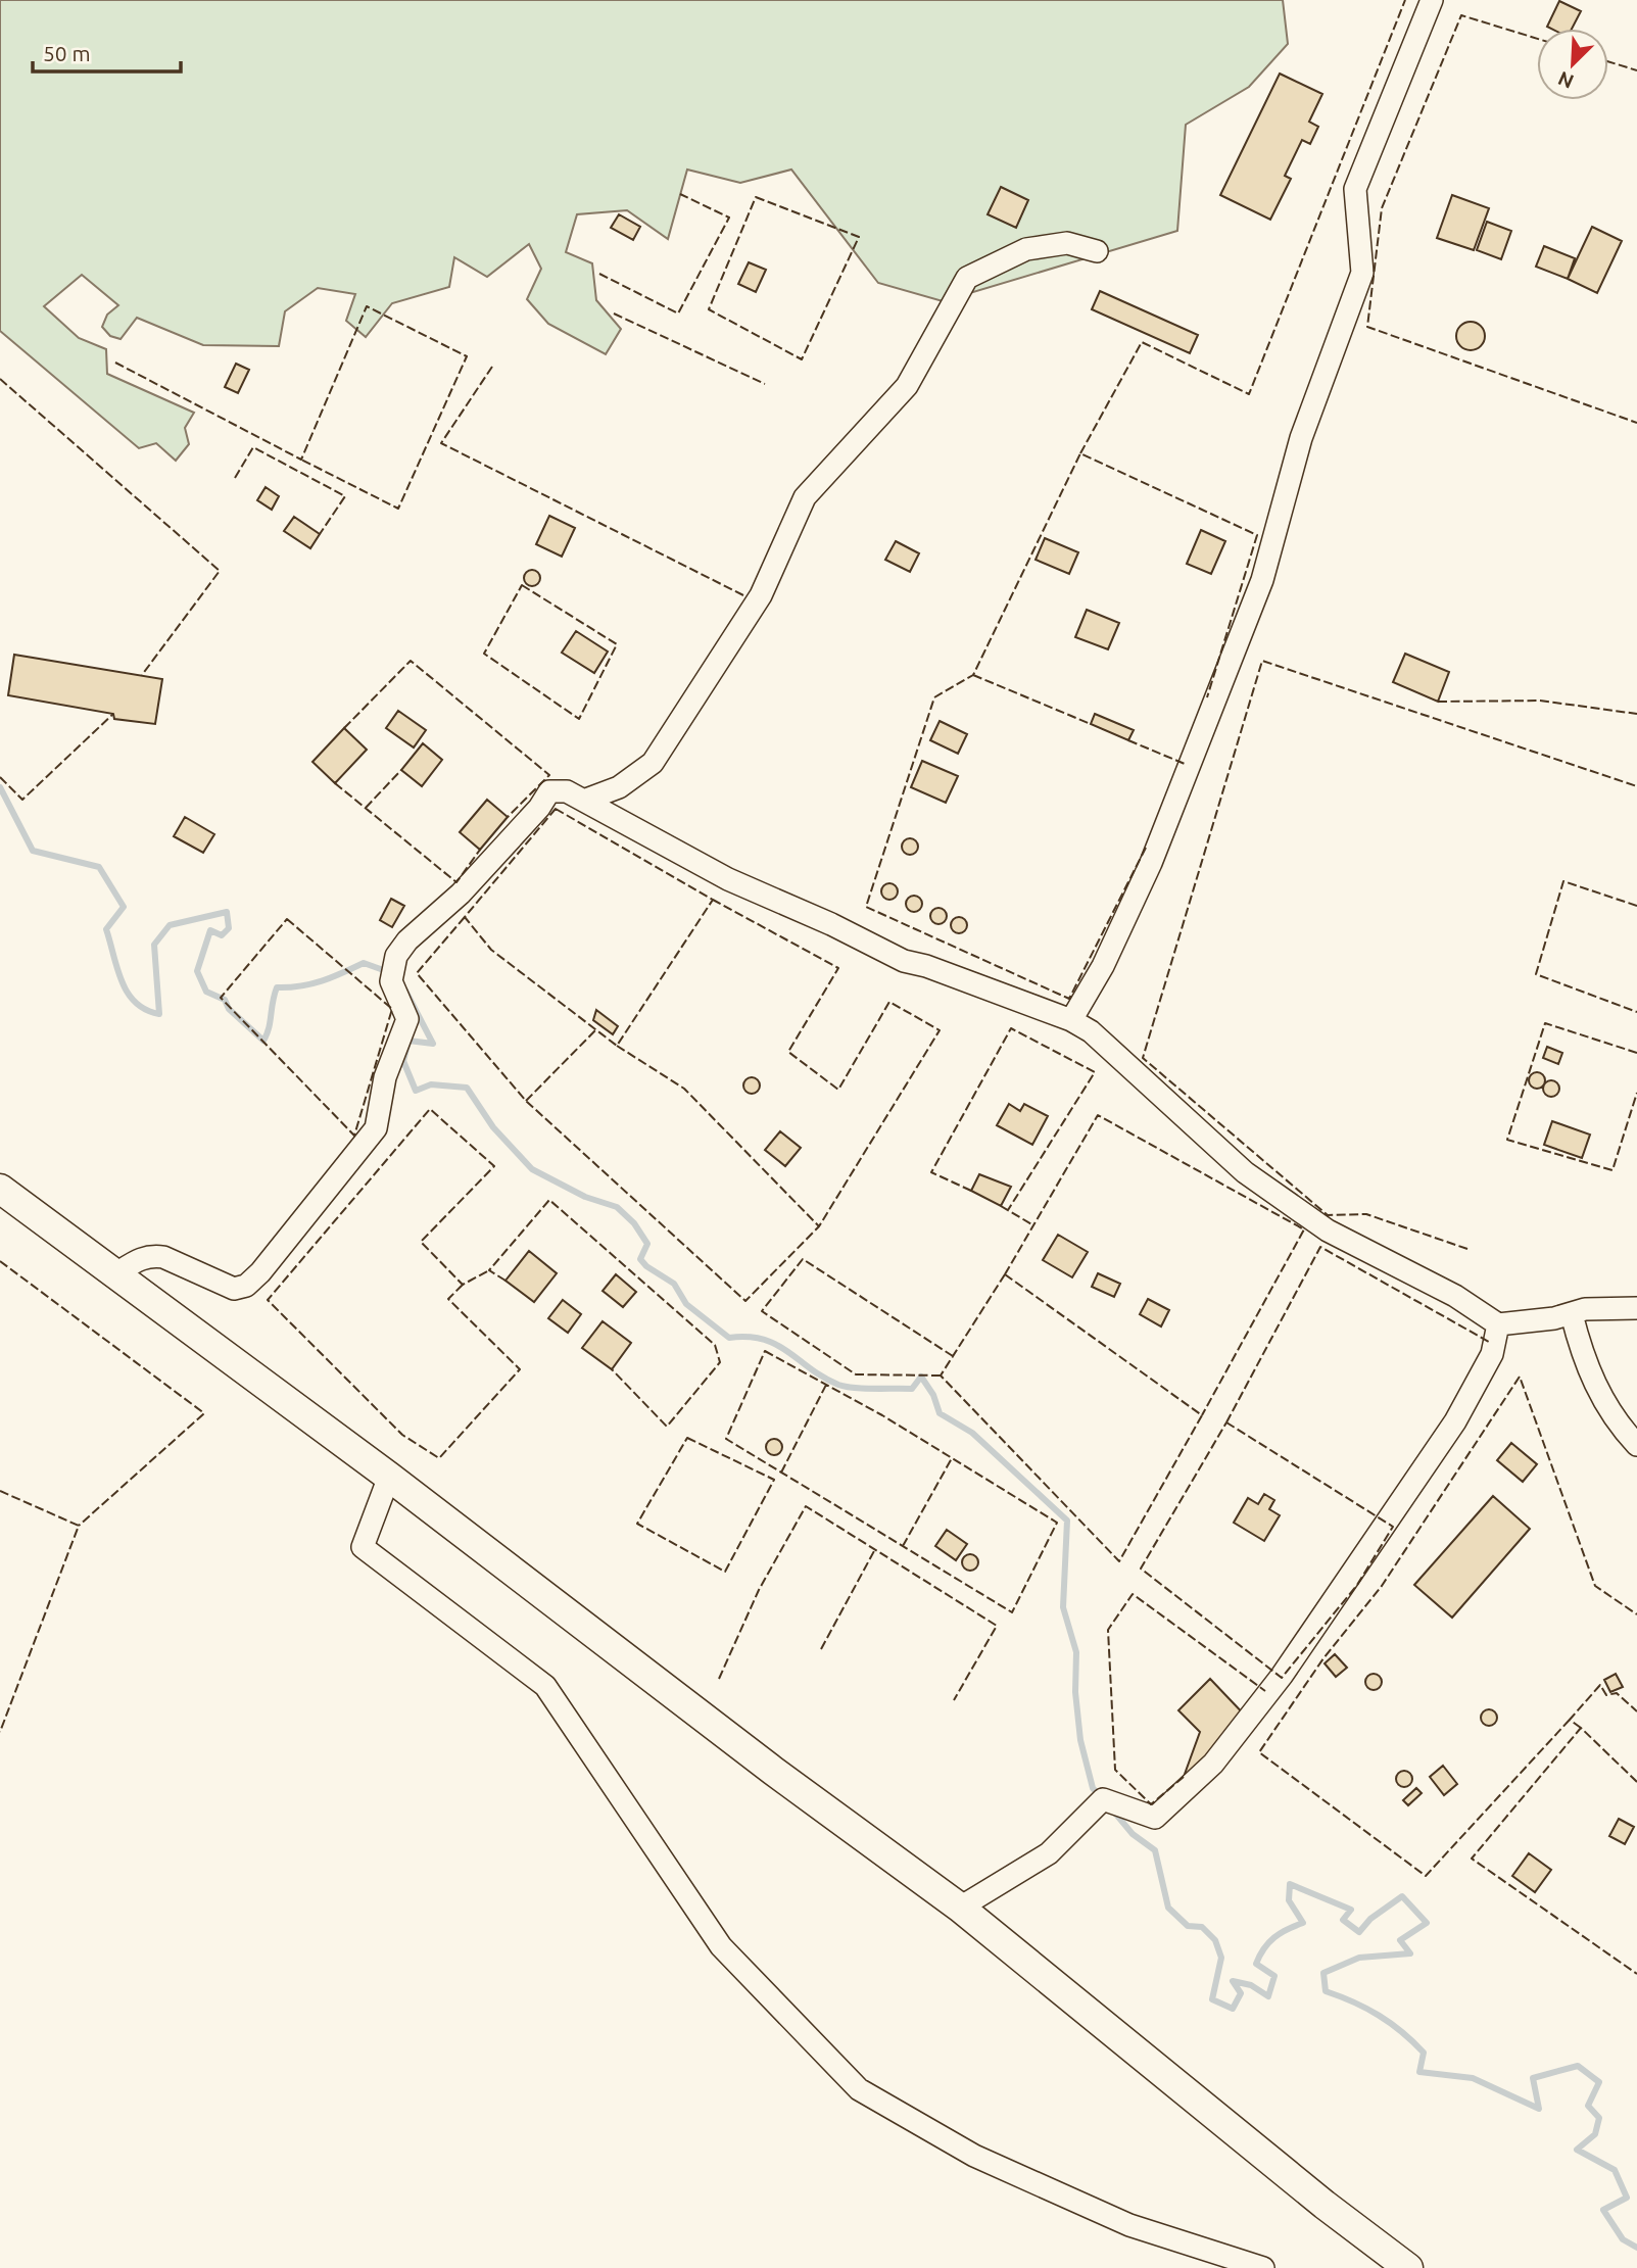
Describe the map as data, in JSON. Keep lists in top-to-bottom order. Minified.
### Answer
{"scale_bar":"50 m","north":"bottom left"}
